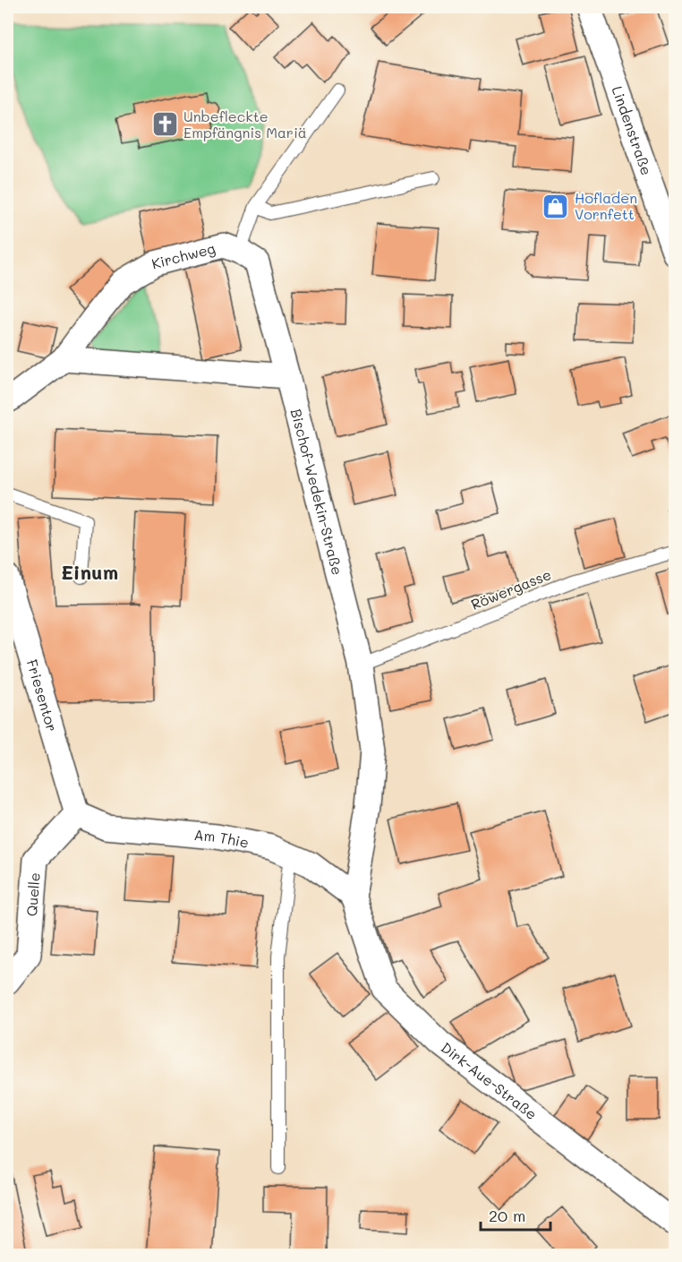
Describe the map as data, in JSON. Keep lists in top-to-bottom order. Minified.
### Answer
{"streets":{"street":["Lindenstraße","Kirchweg","Bischof-Wedekin-Straße","Friesentor","Am Thie","Quelle","Dirk-Aue-Straße"],"lane":["Röwergasse"]},"crossings":[["Bischof-Wedekin-Straße","Röwergasse"],["Bischof-Wedekin-Straße","Am Thie"],["Bischof-Wedekin-Straße","Dirk-Aue-Straße"],["Friesentor","Am Thie"],["Friesentor","Quelle"],["Am Thie","Quelle"],["Am Thie","Dirk-Aue-Straße"]],"districts":["Einum"],"places":{"church":["Unbefleckte Empfängnis Mariä"],"shop":["Hofladen Vornfett"]},"scale_bar":"20 m"}
